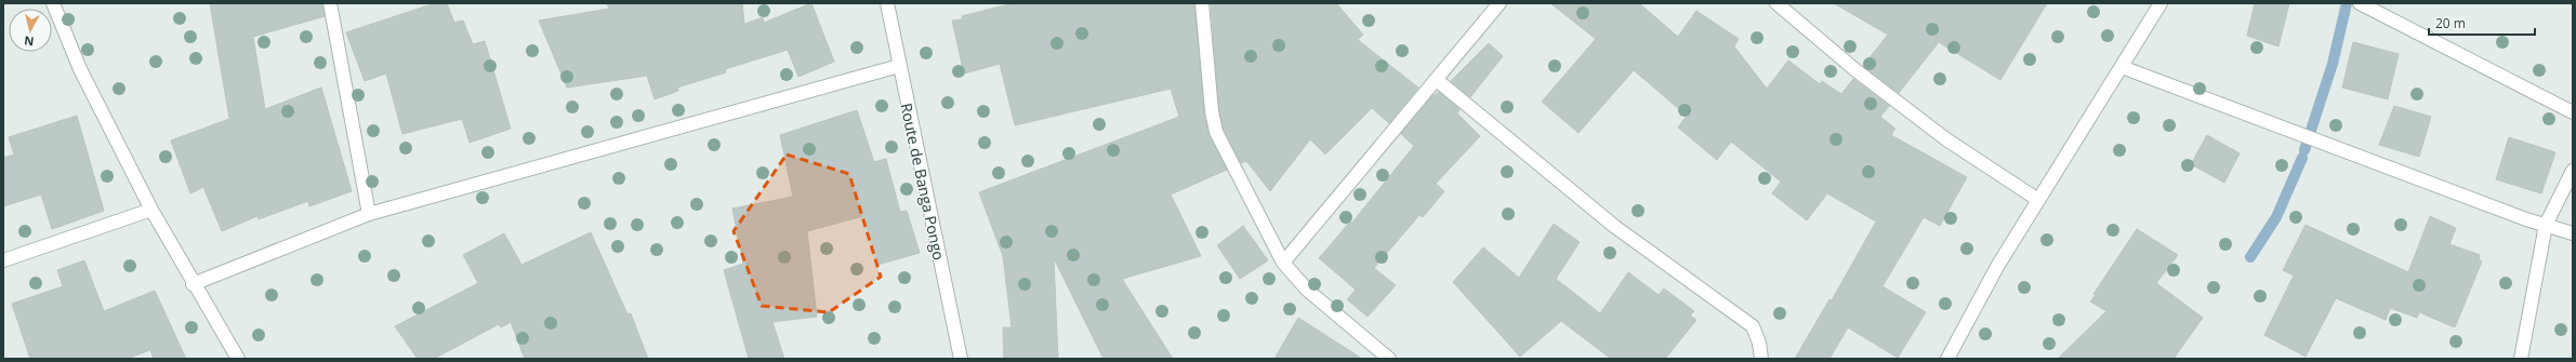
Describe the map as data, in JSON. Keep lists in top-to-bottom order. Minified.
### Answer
{"streets":{"street":["Route de Banga Pongo"]},"scale_bar":"20 m","north":"bottom"}
